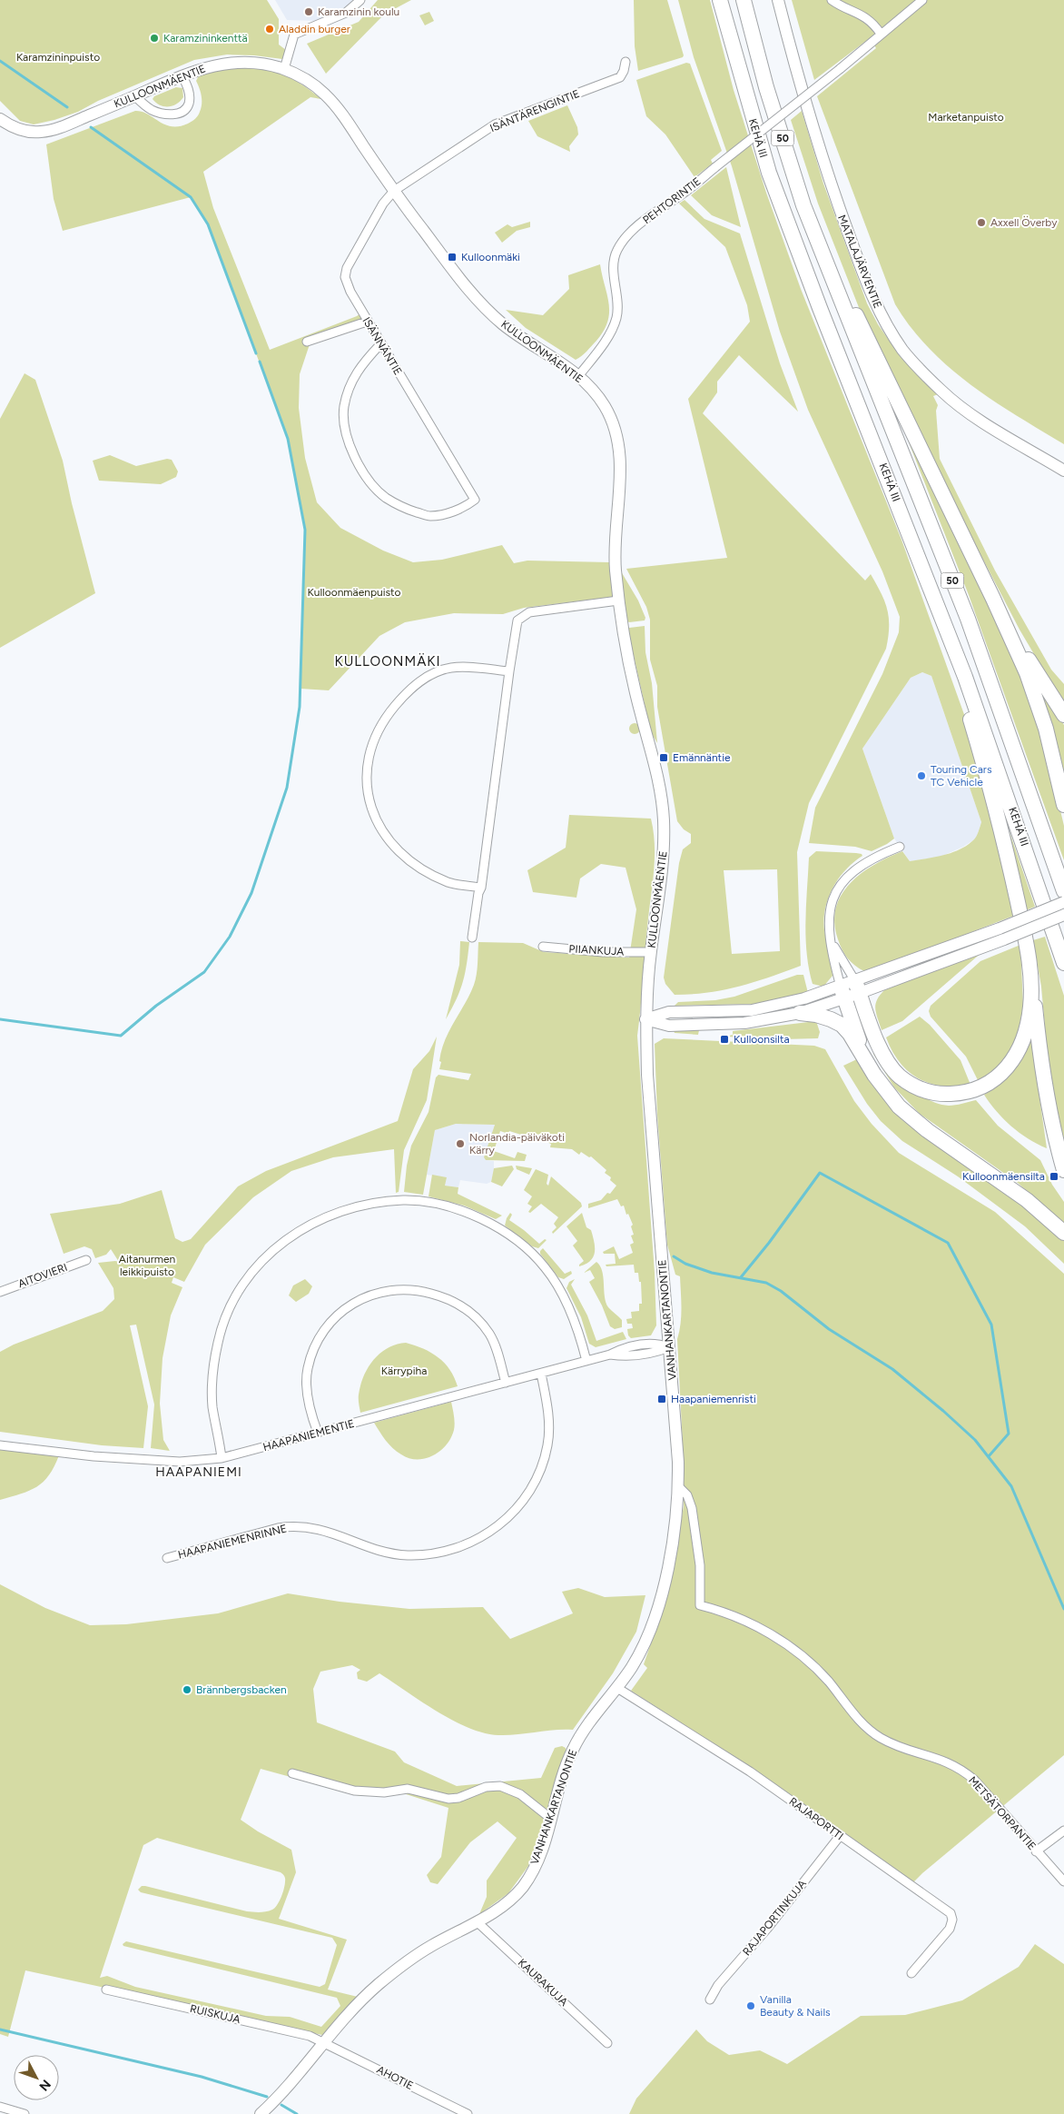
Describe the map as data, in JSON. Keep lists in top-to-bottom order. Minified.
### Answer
{"streets":{"highway":["KEHÄ III","50"],"street":["KULLOONMÄENTIE","ISÄNTÄRENGINTIE","PEHTORINTIE","MATALAJÄRVENTIE","ISÄNNÄNTIE","PIIANKUJA","AITOVIERI","VANHANKARTANONTIE","HAAPANIEMENTIE","HAAPANIEMENRINNE","METSÄTORPANTIE","RAJAPORTTI","RAJAPORTINKUJA","KAURAKUJA","RUISKUJA","AHOTIE"]},"crossings":[["KULLOONMÄENTIE","ISÄNTÄRENGINTIE"],["KULLOONMÄENTIE","PEHTORINTIE"],["KULLOONMÄENTIE","ISÄNNÄNTIE"],["KULLOONMÄENTIE","PIIANKUJA"],["KULLOONMÄENTIE","VANHANKARTANONTIE"],["ISÄNTÄRENGINTIE","ISÄNNÄNTIE"],["VANHANKARTANONTIE","HAAPANIEMENTIE"],["VANHANKARTANONTIE","METSÄTORPANTIE"],["VANHANKARTANONTIE","RAJAPORTTI"],["VANHANKARTANONTIE","KAURAKUJA"],["VANHANKARTANONTIE","RUISKUJA"],["VANHANKARTANONTIE","AHOTIE"],["HAAPANIEMENTIE","HAAPANIEMENRINNE"],["RAJAPORTTI","RAJAPORTINKUJA"],["RUISKUJA","AHOTIE"]],"districts":["KULLOONMÄKI","HAAPANIEMI"],"parks":["Karamzininpuisto","Marketanpuisto","Kulloonmäenpuisto","Aitanurmen leikkipuisto","Kärrypiha"],"places":{"other":["Karamzinin koulu","Aladdin burger","Karamzininkenttä","Axxell Överby","Touring Cars TC Vehicle","Norlandia-päiväkoti Kärry","Brännbergsbacken","Vanilla Beauty & Nails"],"transit":["Kulloonmäki","Emännäntie","Kulloonsilta","Kulloonmäensilta","Haapaniemenristi"]},"north":"bottom right"}
